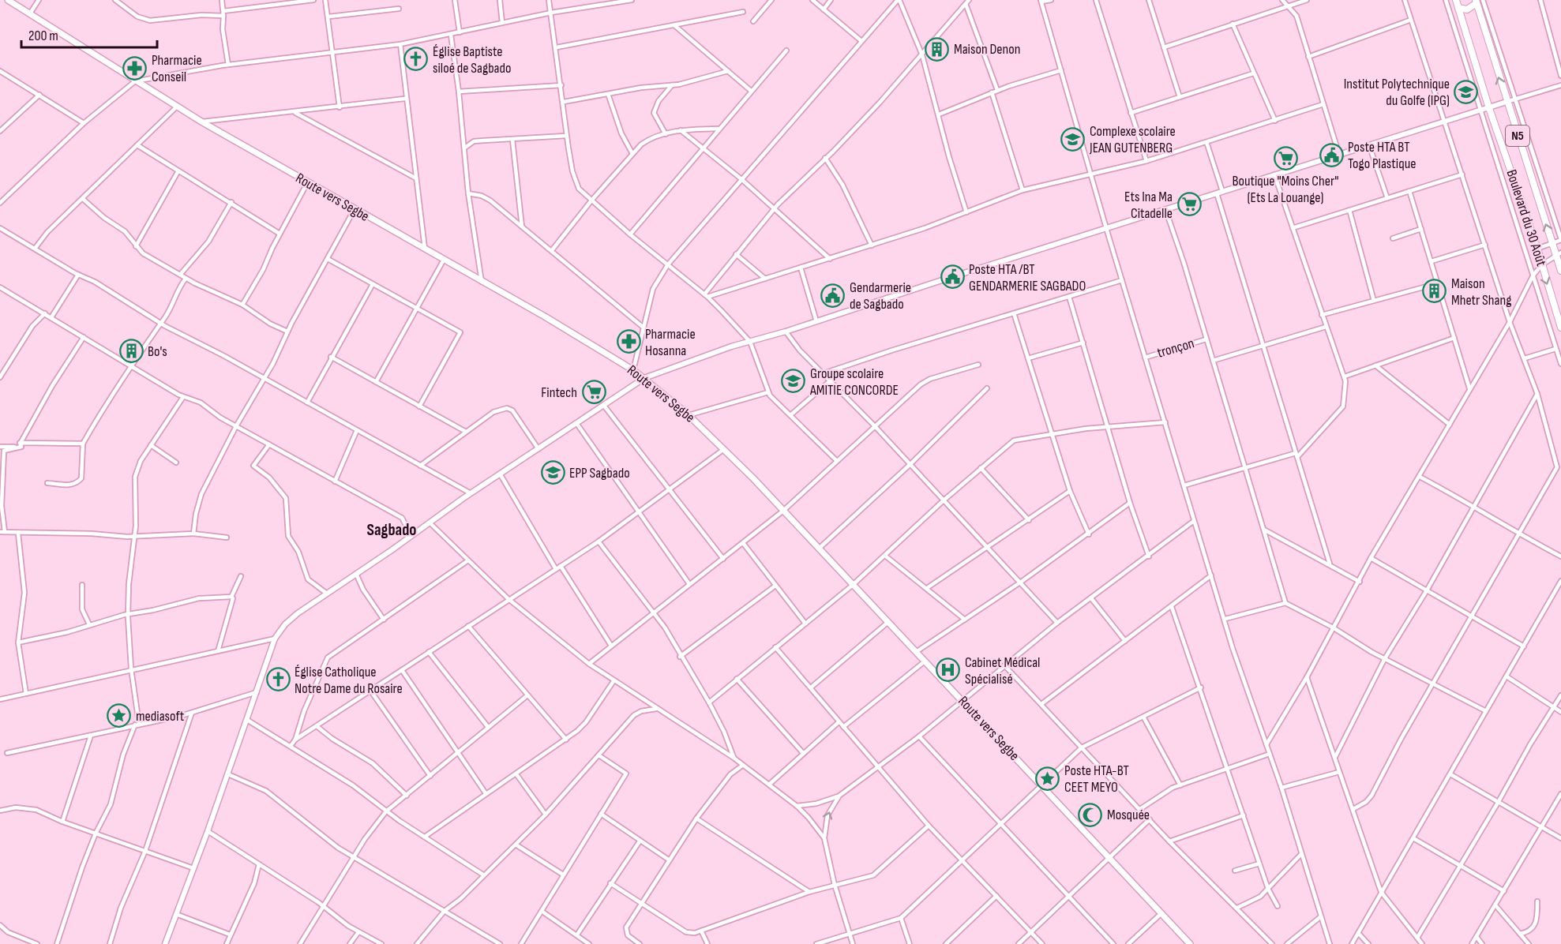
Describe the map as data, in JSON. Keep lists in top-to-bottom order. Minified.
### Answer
{"streets":{"highway":["N5","Boulevard du 30 Août"],"main road":["Route vers Segbe"],"street":["tronçon"]},"districts":["Sagbado"],"places":{"building":["Maison Denon","Maison Mhetr Shang","Bo's"],"church":["Église Baptiste siloé de Sagbado","Église Catholique Notre Dame du Rosaire"],"pharmacy":["Pharmacie Conseil","Pharmacie Hosanna"],"school or university":["Institut Polytechnique du Golfe (IPG)","Complexe scolaire JEAN GUTENBERG","Groupe scolaire AMITIE CONCORDE","EPP Sagbado"],"public building":["Poste HTA BT Togo Plastique","Poste HTA /BT GENDARMERIE SAGBADO","Gendarmerie de Sagbado"],"supermarket":["Boutique \"Moins Cher\" (Ets La Louange)","Ets Ina Ma Citadelle","Fintech"],"hospital":["Cabinet Médical Spécialisé"],"place":["mediasoft","Poste HTA-BT CEET MEYO"],"mosque":["Mosquée"]},"scale_bar":"200 m"}
